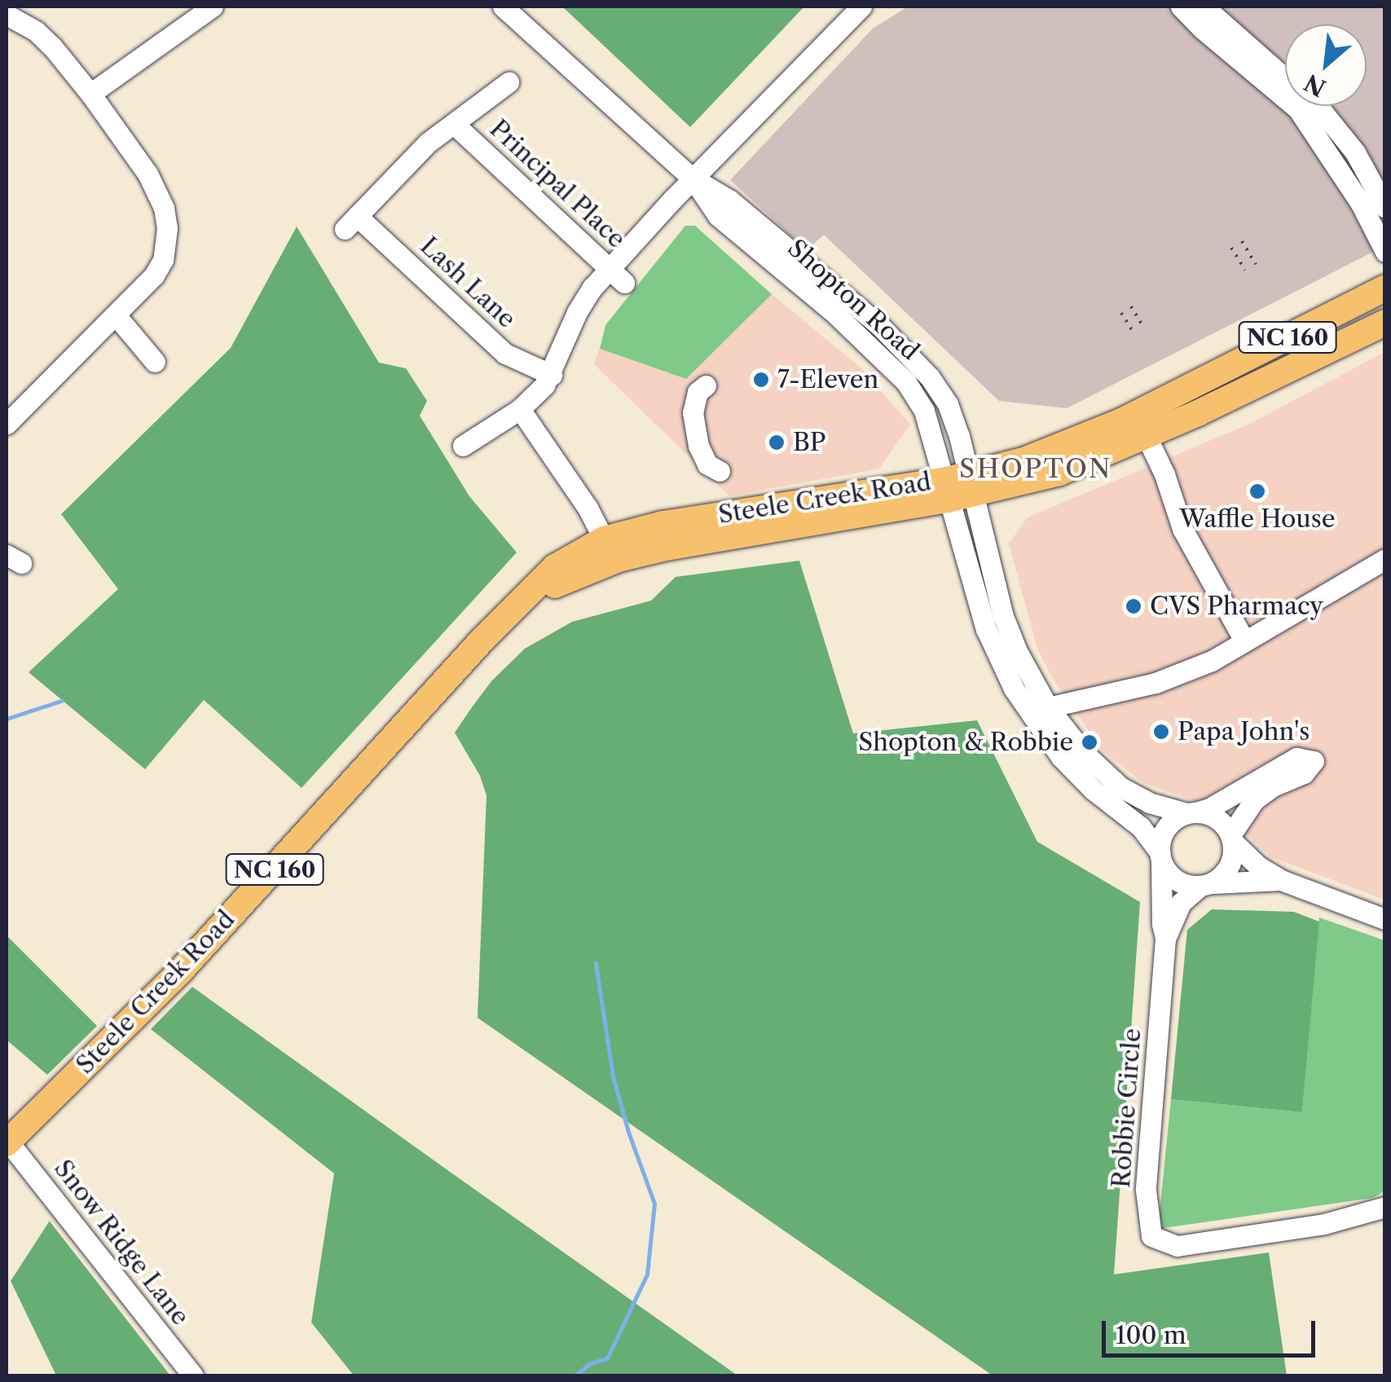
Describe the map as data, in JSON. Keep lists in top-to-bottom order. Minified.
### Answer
{"streets":{"main road":["NC 160","Steele Creek Road"],"street":["Principal Place","Lash Lane","Shopton Road","Robbie Circle","Snow Ridge Lane"]},"crossings":[["Principal Place","Lash Lane"],["Shopton Road","Steele Creek Road"],["Shopton Road","Robbie Circle"],["Steele Creek Road","Snow Ridge Lane"]],"districts":["SHOPTON"],"places":["7-Eleven","BP","Waffle House","CVS Pharmacy","Papa John's","Shopton & Robbie"],"scale_bar":"100 m","north":"bottom left"}
